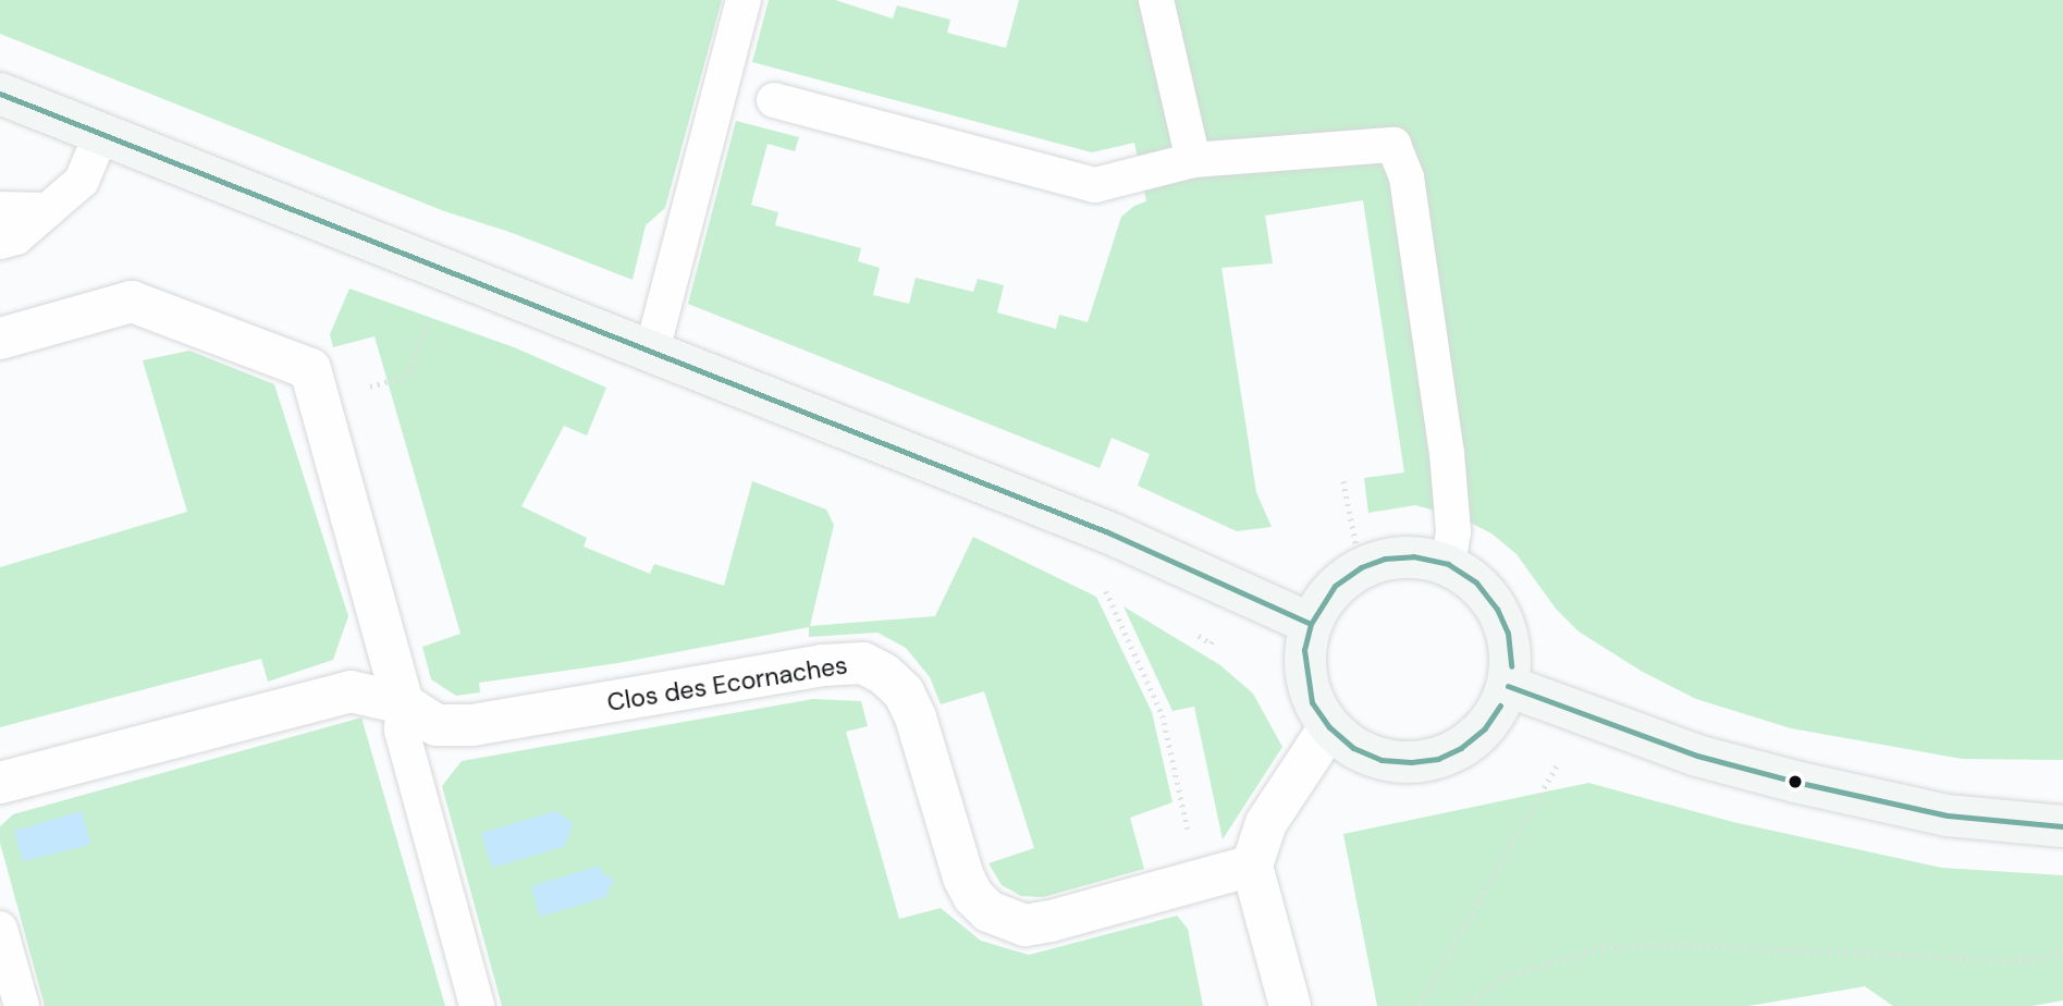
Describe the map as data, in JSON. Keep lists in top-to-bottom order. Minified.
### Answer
{"streets":{"street":["Clos des Ecornaches"]}}
